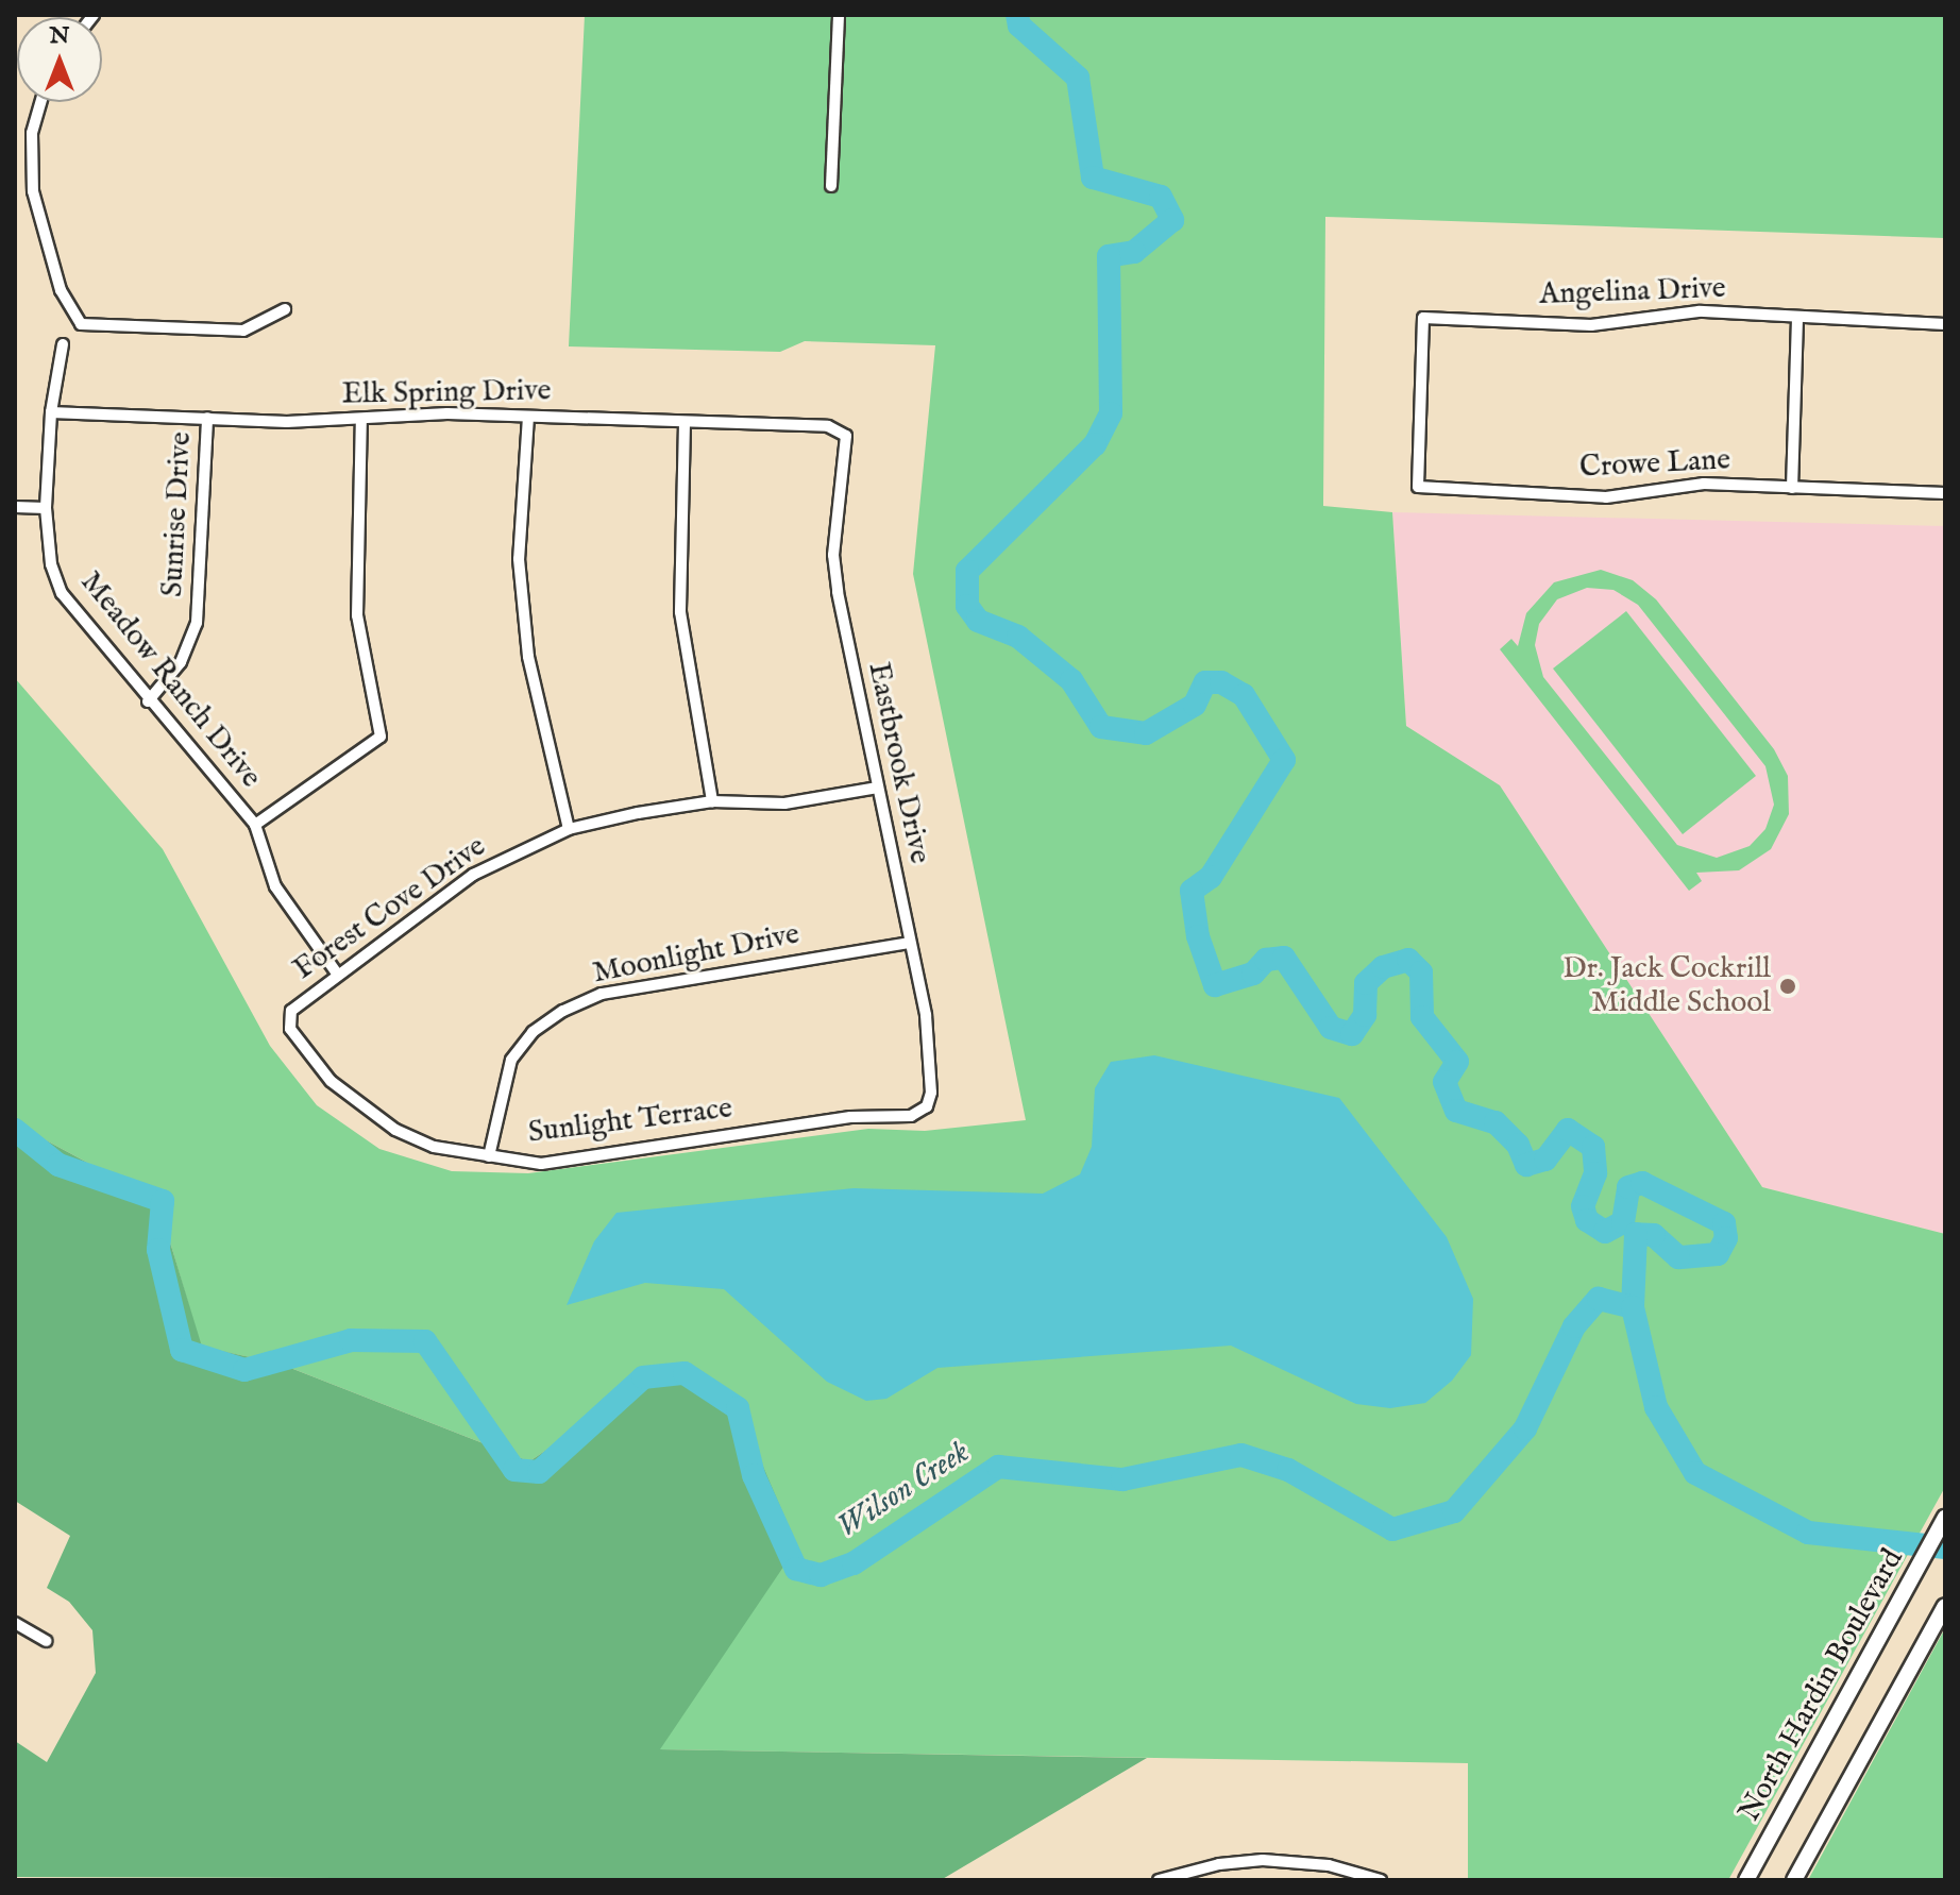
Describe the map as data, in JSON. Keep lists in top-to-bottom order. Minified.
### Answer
{"streets":{"main road":["North Hardin Boulevard"],"street":["Angelina Drive","Elk Spring Drive","Crowe Lane","Sunrise Drive","Meadow Ranch Drive","Eastbrook Drive","Forest Cove Drive","Moonlight Drive","Sunlight Terrace"]},"crossings":[["Angelina Drive","Crowe Lane"],["Elk Spring Drive","Sunrise Drive"],["Elk Spring Drive","Meadow Ranch Drive"],["Elk Spring Drive","Eastbrook Drive"],["Sunrise Drive","Meadow Ranch Drive"],["Meadow Ranch Drive","Forest Cove Drive"],["Eastbrook Drive","Forest Cove Drive"],["Eastbrook Drive","Moonlight Drive"],["Eastbrook Drive","Sunlight Terrace"],["Forest Cove Drive","Sunlight Terrace"],["Moonlight Drive","Sunlight Terrace"]],"water":["Wilson Creek"],"places":["Dr. Jack Cockrill Middle School"],"north":"top"}
